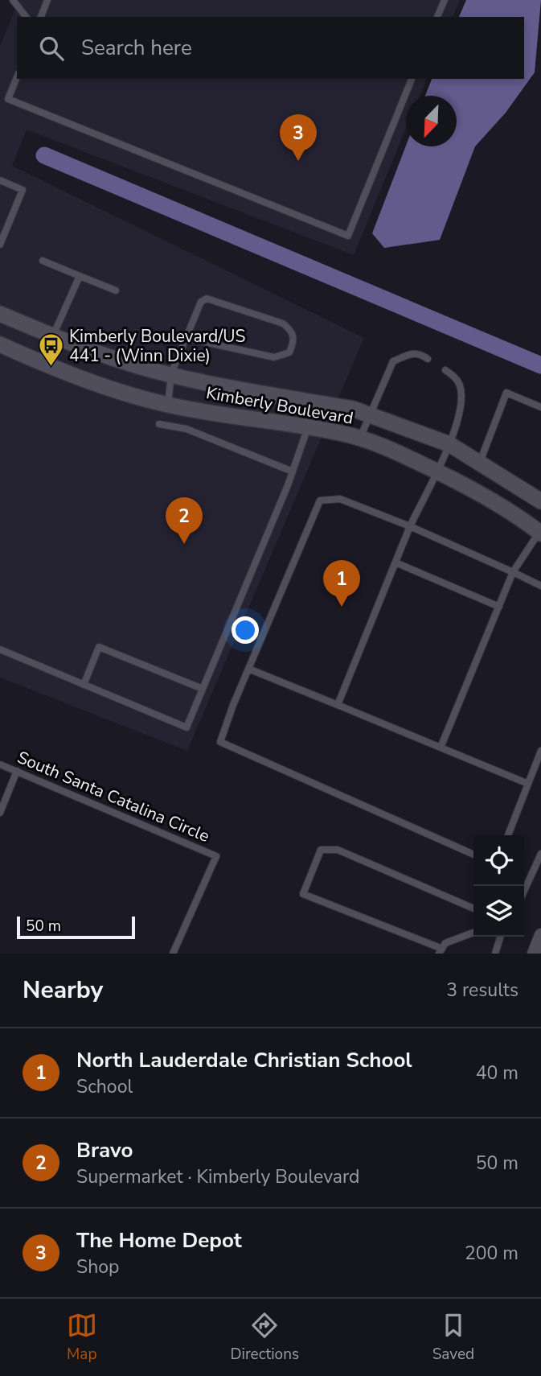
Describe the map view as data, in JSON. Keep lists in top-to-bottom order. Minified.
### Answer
{"streets":{"street":["Kimberly Boulevard"],"lane":["South Santa Catalina Circle"]},"places":{"bus stop":["Kimberly Boulevard/US 441 - (Winn Dixie)"]},"scale_bar":"50 m","north":"bottom left","page":{"search":"Search here","pins":["3","2","1"],"scale":"50 m","heading":["Nearby","3 results"],"list":[{"mark":"1","name":"North Lauderdale Christian School","note":"School","value":"40 m"},{"mark":"2","name":"Bravo","note":"Supermarket · Kimberly Boulevard","value":"50 m"},{"mark":"3","name":"The Home Depot","note":"Shop","value":"200 m"}],"nav":["Map","Directions","Saved"]}}
